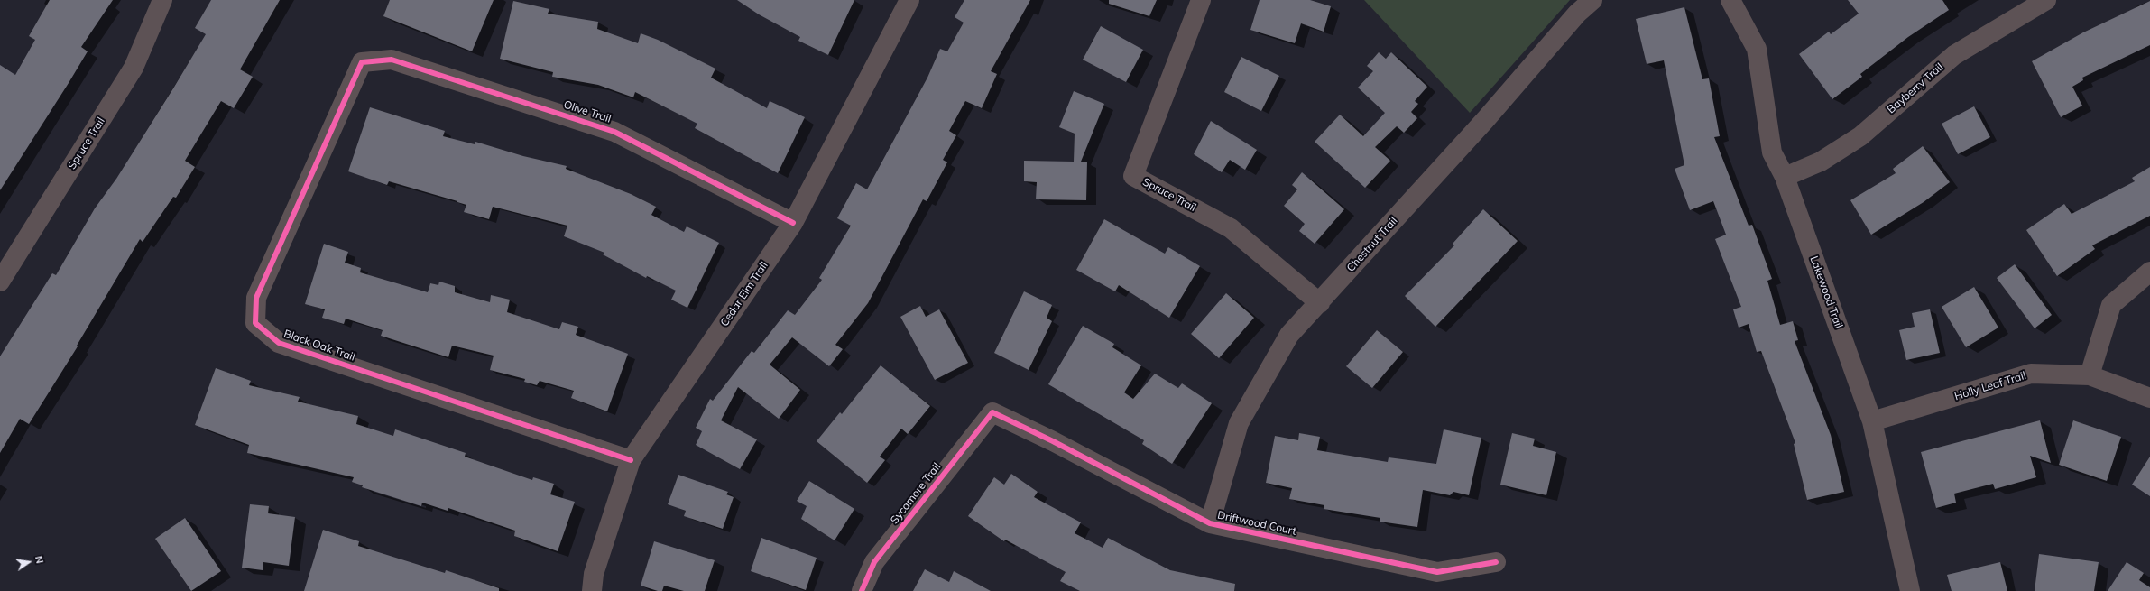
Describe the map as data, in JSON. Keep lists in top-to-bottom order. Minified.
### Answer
{"streets":{"street":["Bayberry Trail","Olive Trail","Spruce Trail","Chestnut Trail","Lakewood Trail","Cedar Elm Trail","Black Oak Trail","Holly Leaf Trail","Sycamore Trail","Driftwood Court"]},"crossings":[["Bayberry Trail","Lakewood Trail"],["Olive Trail","Cedar Elm Trail"],["Olive Trail","Black Oak Trail"],["Spruce Trail","Chestnut Trail"],["Chestnut Trail","Driftwood Court"],["Lakewood Trail","Holly Leaf Trail"],["Cedar Elm Trail","Black Oak Trail"],["Sycamore Trail","Driftwood Court"]],"north":"right"}
